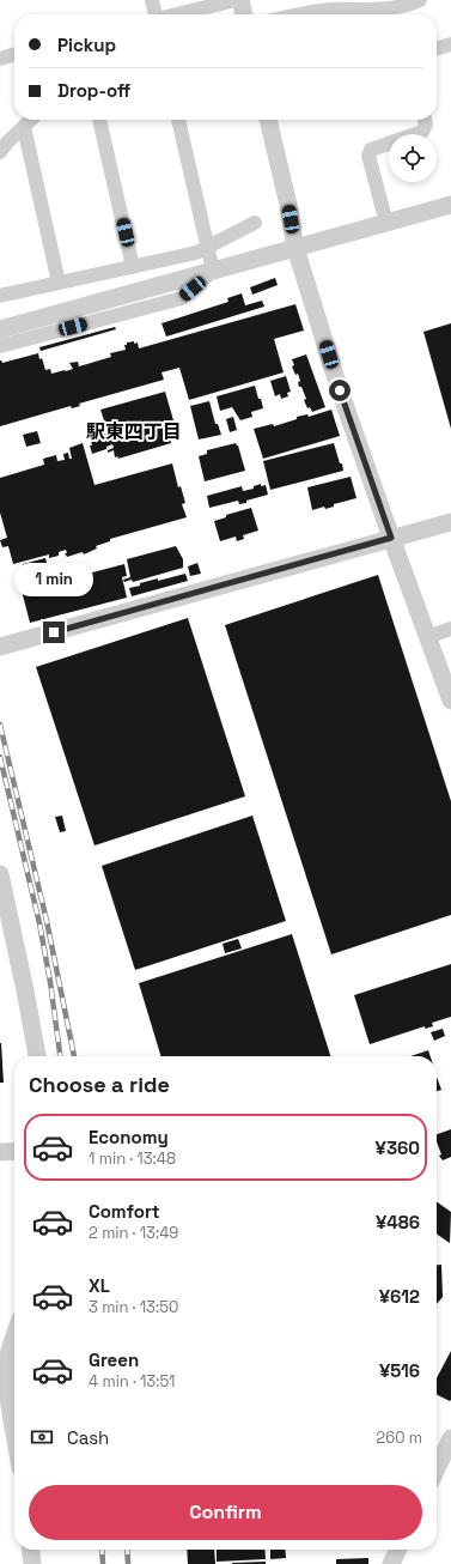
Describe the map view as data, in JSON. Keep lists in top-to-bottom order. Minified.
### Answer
{"districts":["駅東四丁目"],"page":{"banner":["Pickup","Drop-off"],"bubble":"1 min","heading":"Choose a ride","list":[{"name":"Economy","note":"1 min · 13:48","value":"¥360"},{"name":"Comfort","note":"2 min · 13:49","value":"¥486"},{"name":"XL","note":"3 min · 13:50","value":"¥612"},{"name":"Green","note":"4 min · 13:51","value":"¥516"}],"pay":["Cash","260 m"],"buttons":"Confirm"}}
